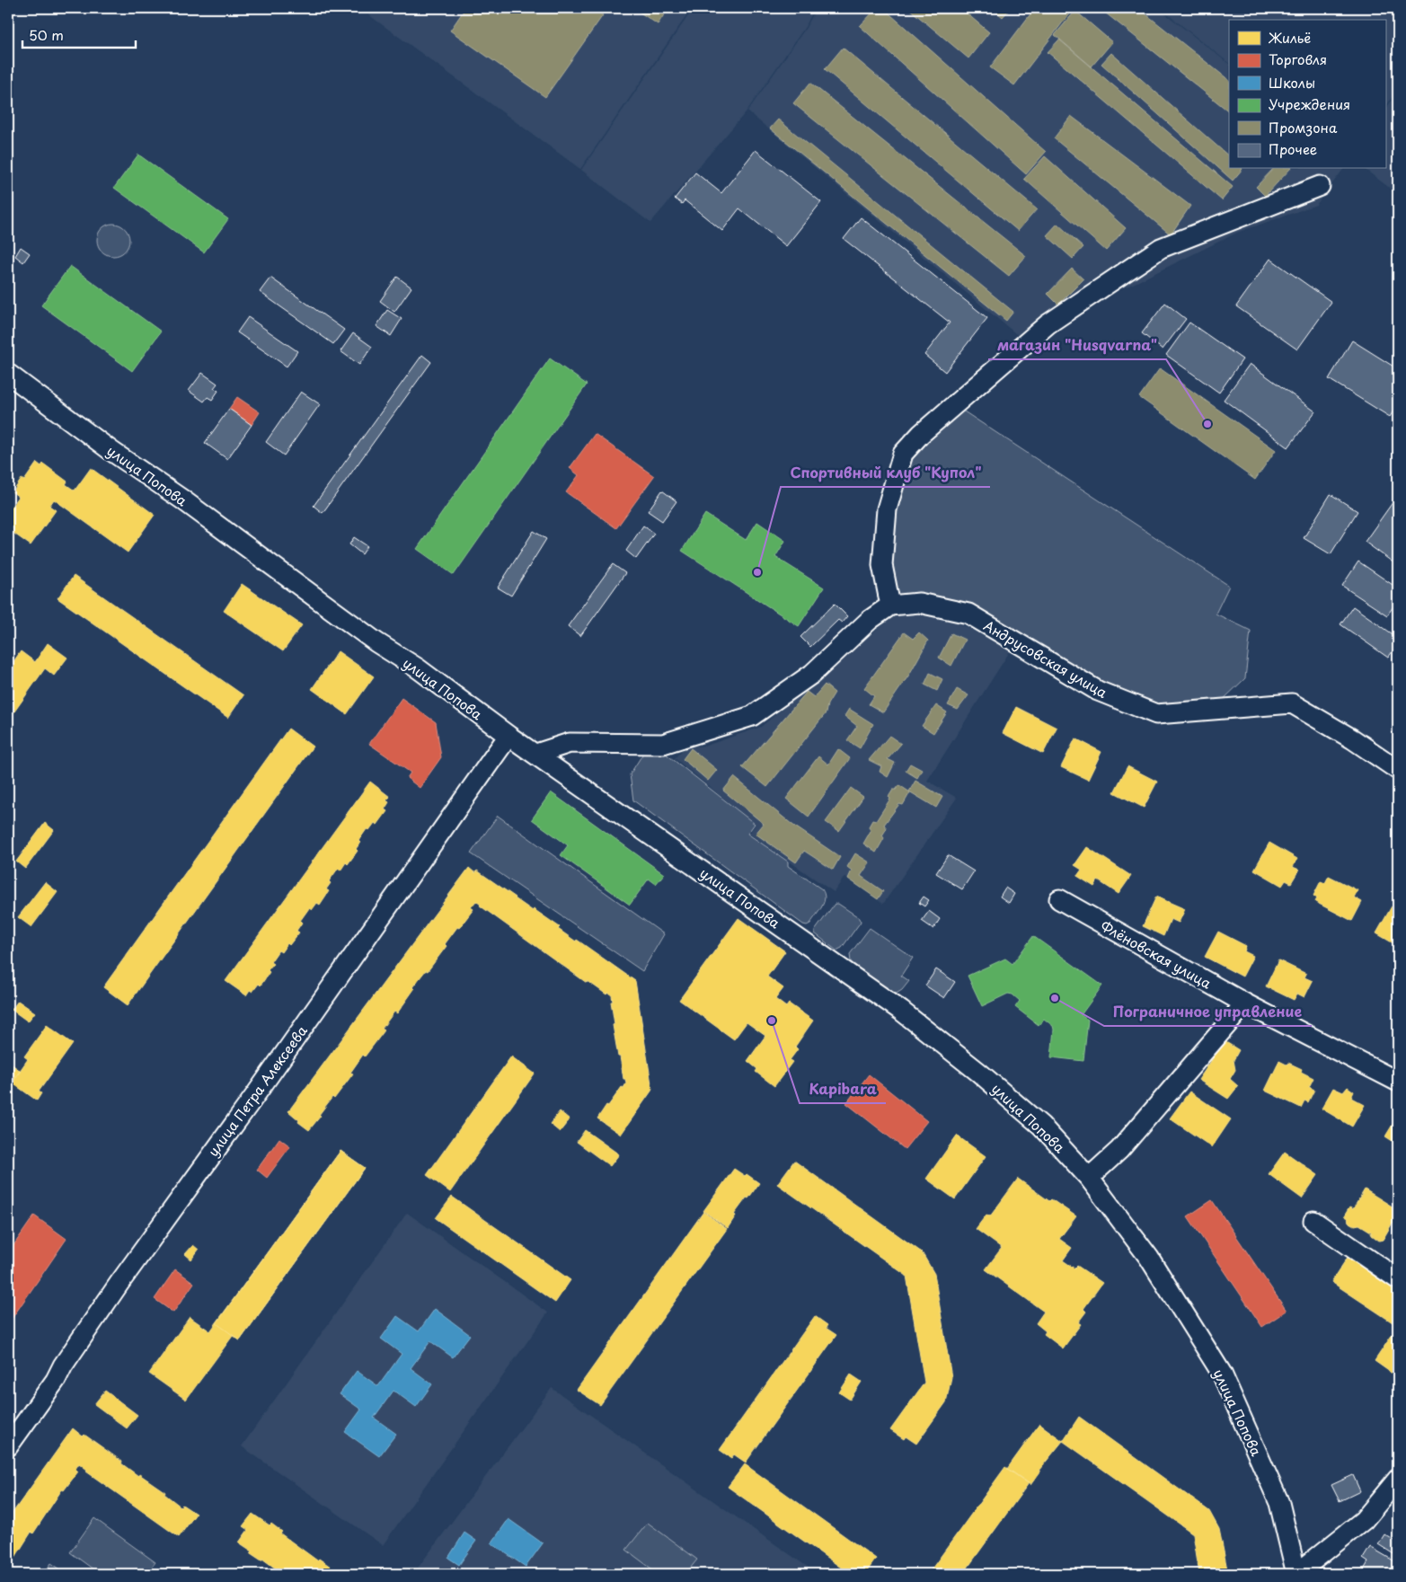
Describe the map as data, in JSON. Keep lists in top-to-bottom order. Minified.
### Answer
{"streets":{"street":["улица Попова","Андрусовская улица","Флёновская улица","улица Петра Алексеева"]},"crossings":[["улица Попова","улица Петра Алексеева"]],"places":["магазин \"Husqvarna\"","Спортивный клуб \"Купол\"","Пограничное управление","Kapibara"],"legend":["Жильё","Торговля","Школы","Учреждения","Промзона","Прочее"],"scale_bar":"50 m"}
